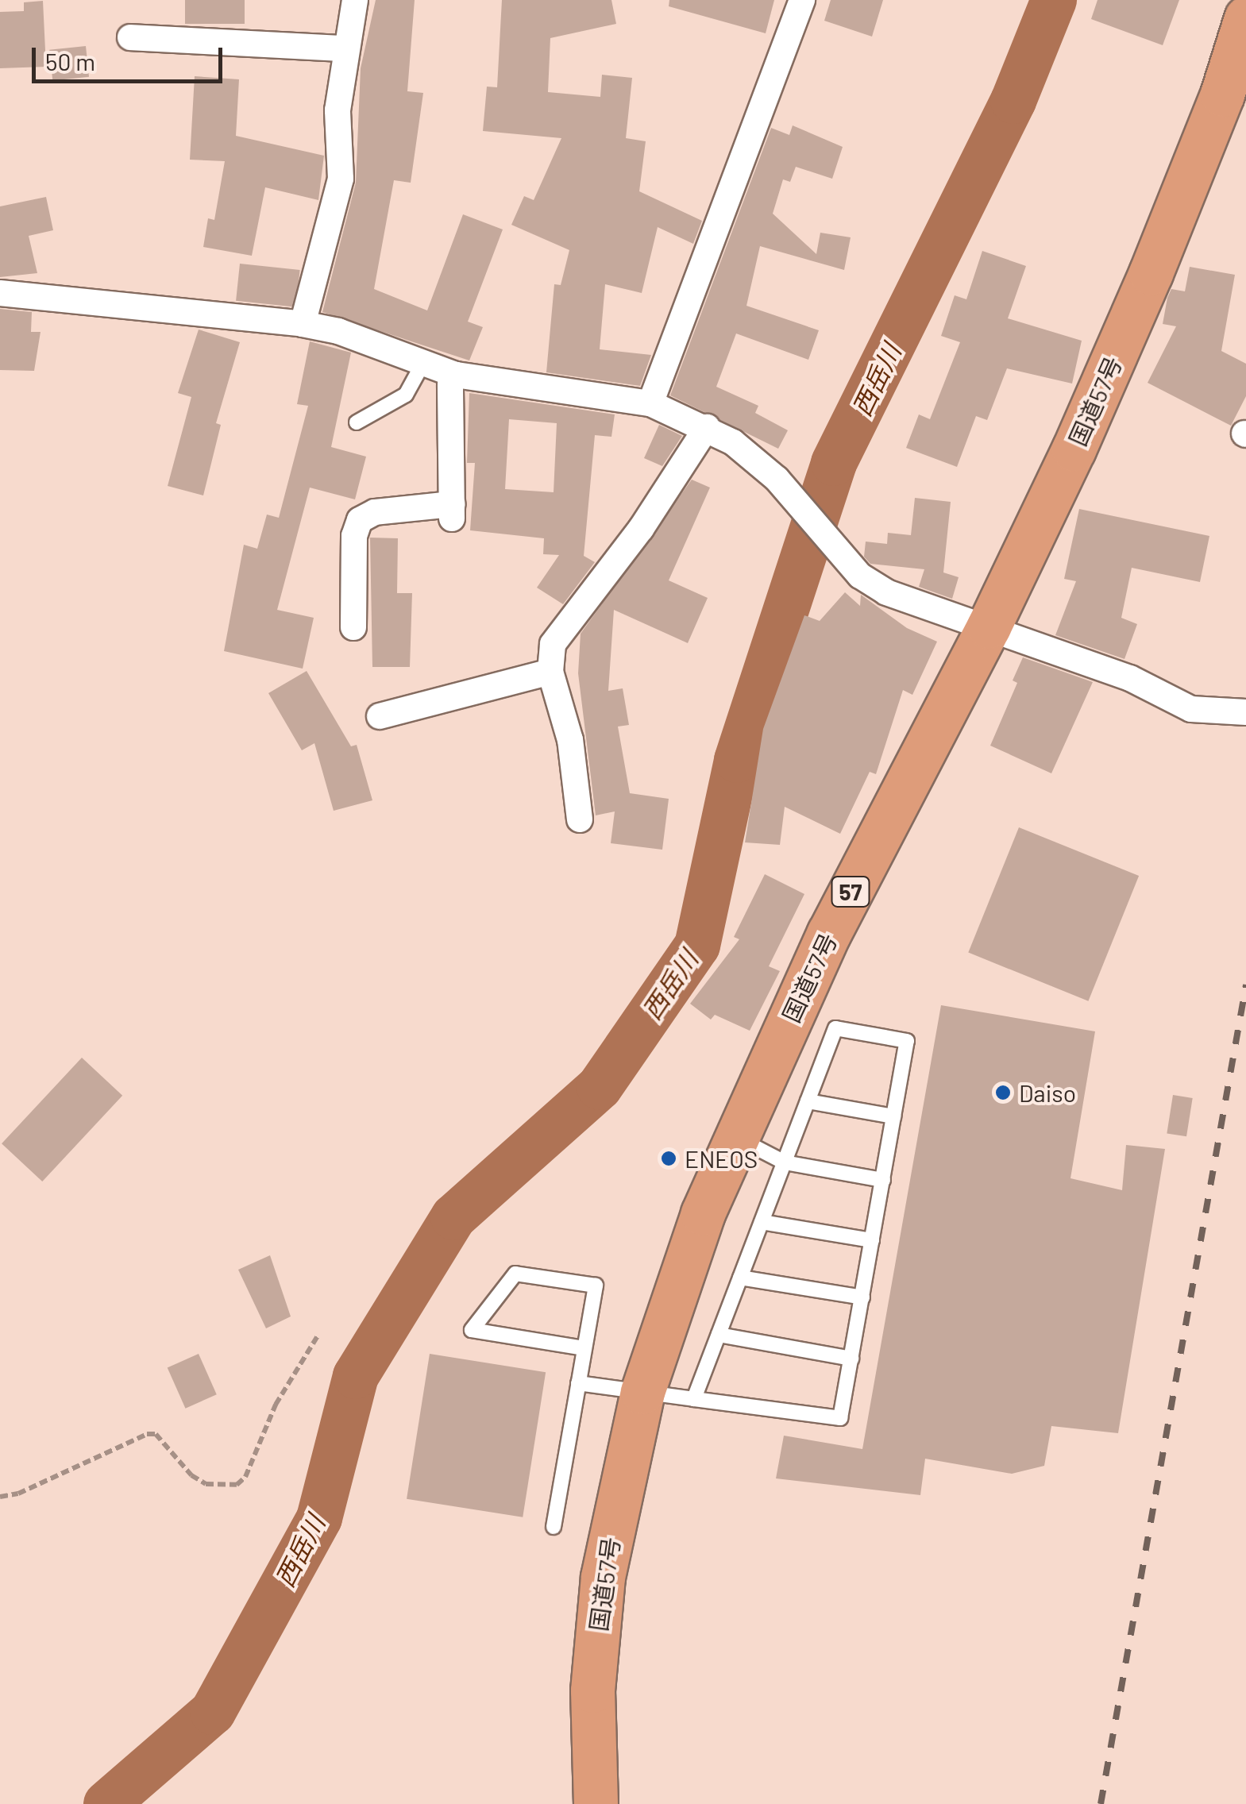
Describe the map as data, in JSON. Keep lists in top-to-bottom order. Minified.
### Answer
{"streets":{"highway":["国道57号","57"]},"water":["西岳川"],"places":["Daiso","ENEOS"],"scale_bar":"50 m"}
